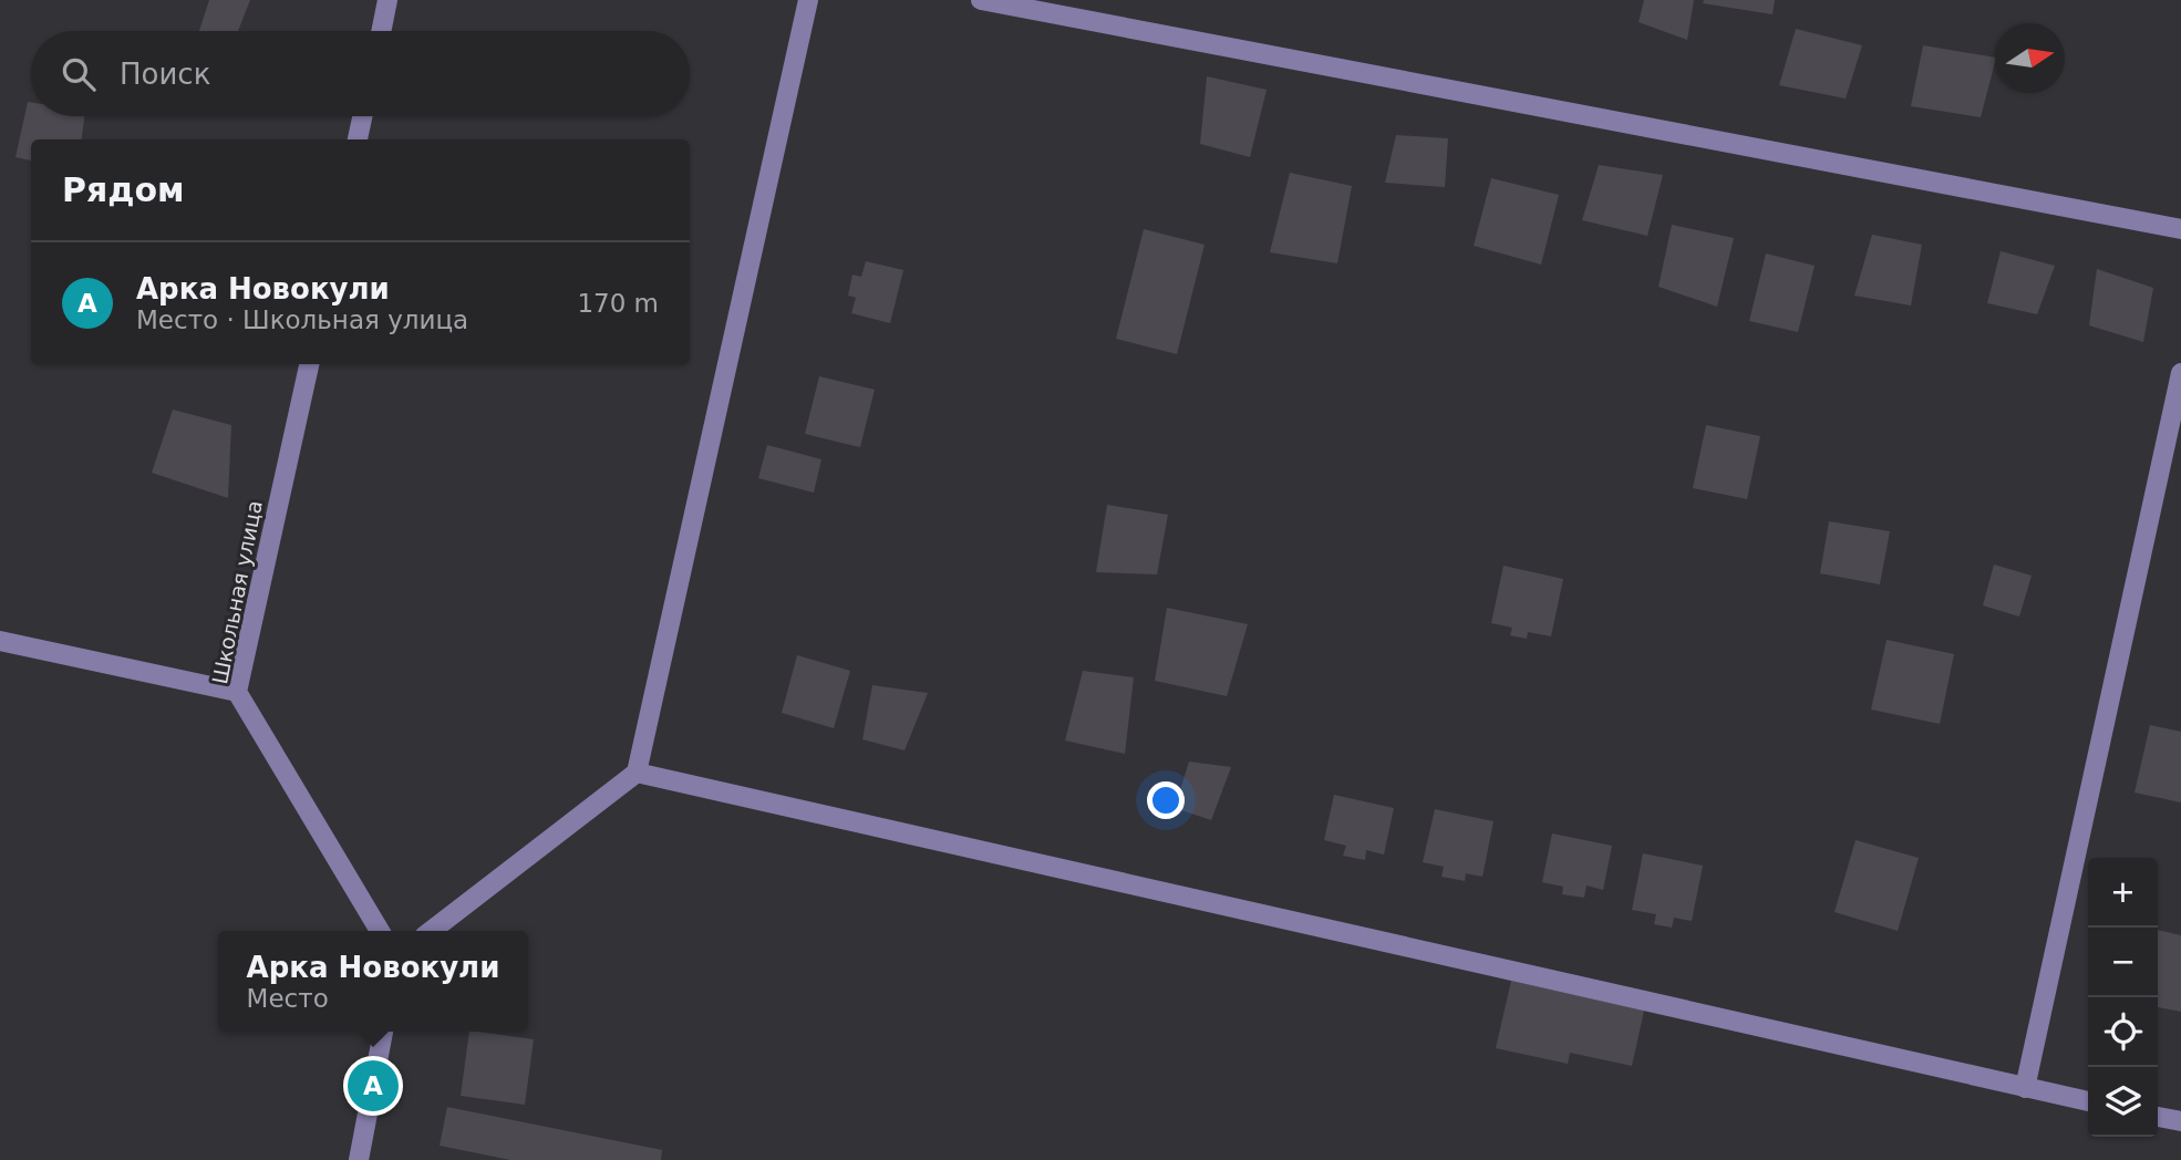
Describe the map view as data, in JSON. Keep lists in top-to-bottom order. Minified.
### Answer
{"streets":{"street":["Школьная улица"]},"north":"right","page":{"search":"Поиск","heading":"Рядом","list":[{"mark":"A","name":"Арка Новокули","note":"Место · Школьная улица","value":"170 m"}],"map_buttons":["+","−"],"popup":["Арка Новокули","Место"],"pins":"A"}}
